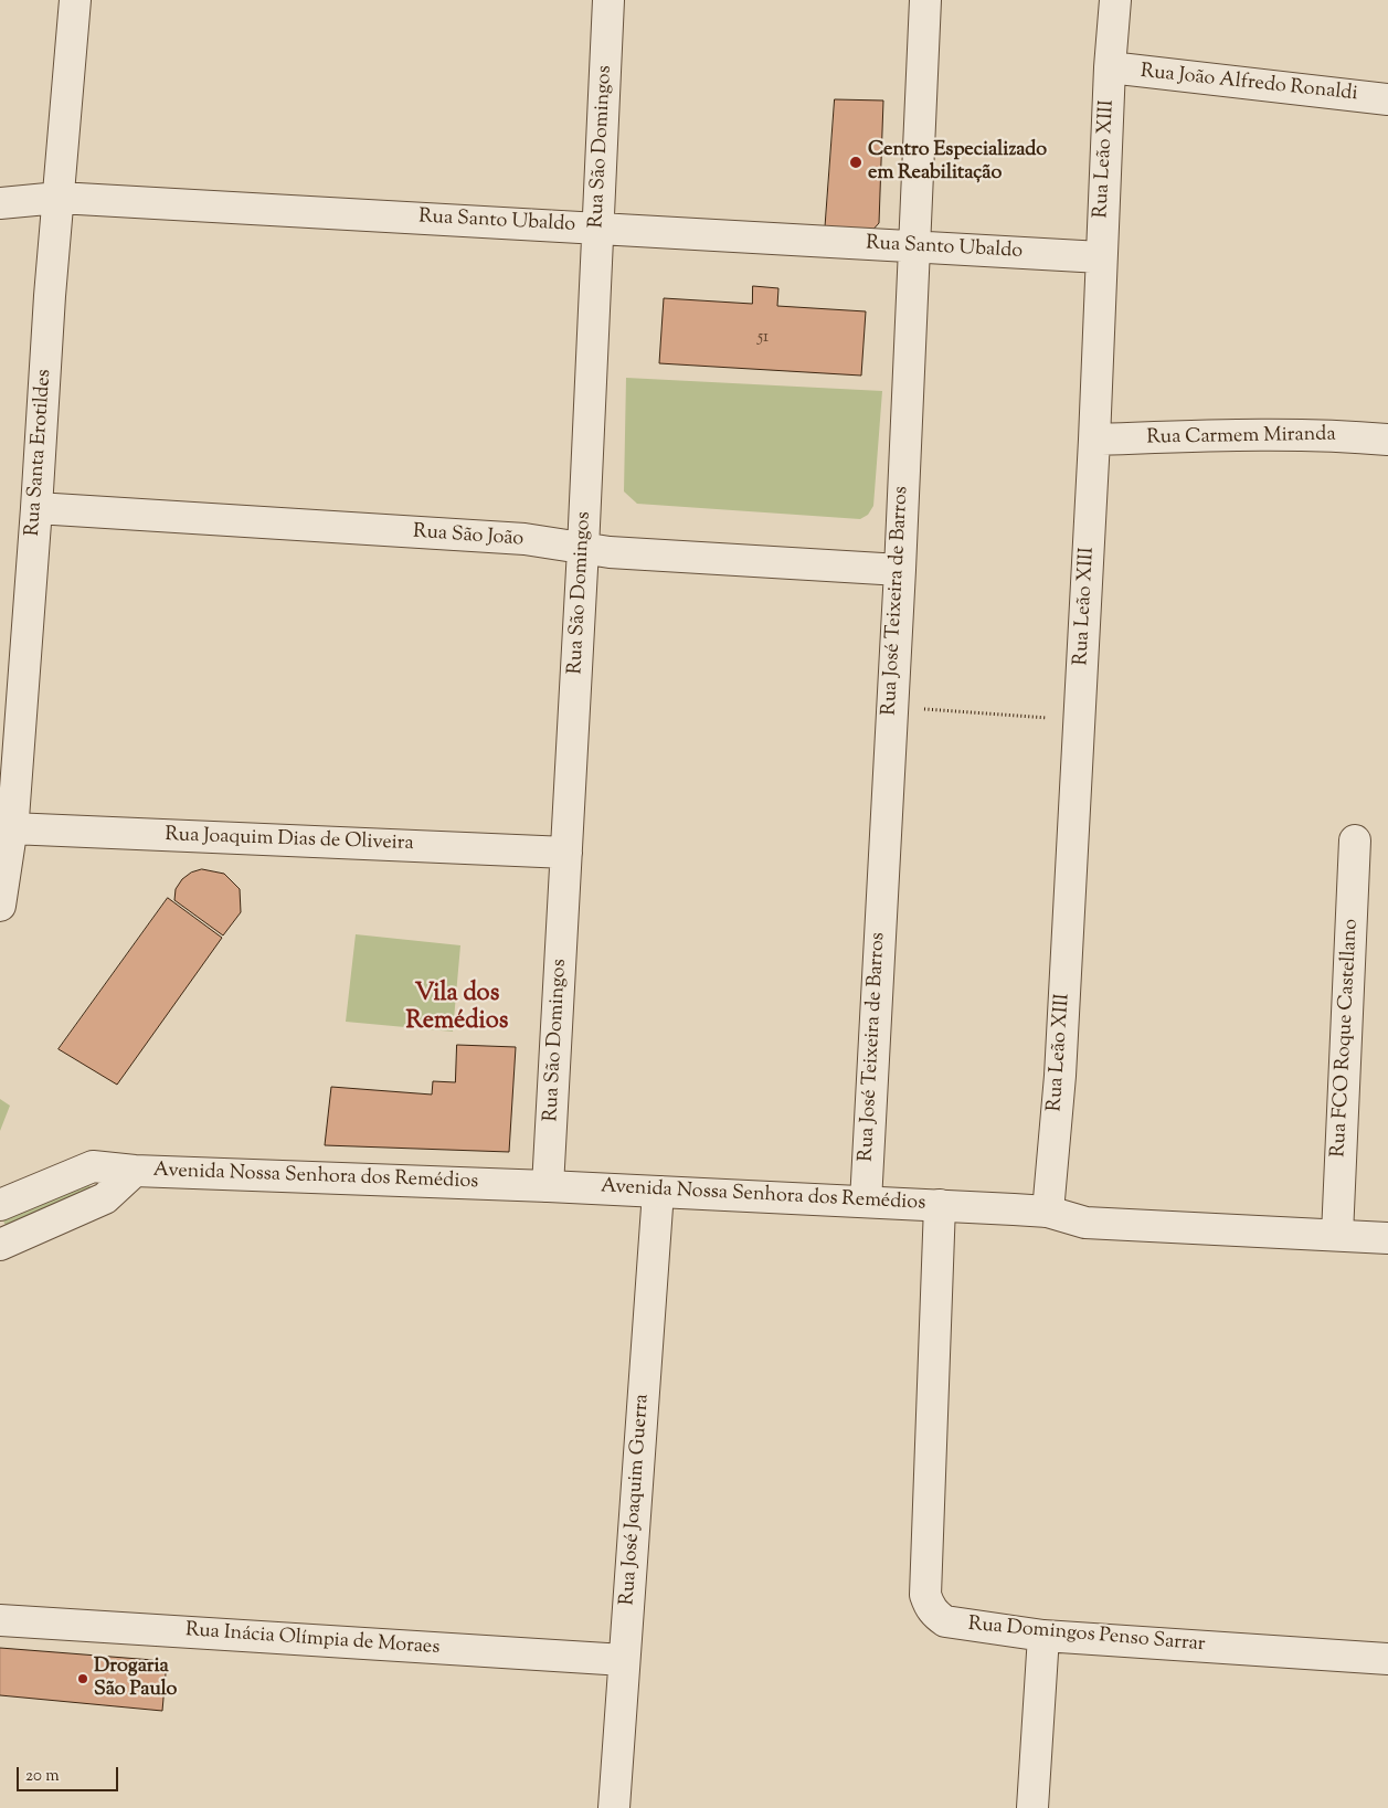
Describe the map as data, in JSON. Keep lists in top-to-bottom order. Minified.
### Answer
{"streets":{"street":["Rua João Alfredo Ronaldi","Rua São Domingos","Rua Leão XIII","Rua Santo Ubaldo","Rua Carmem Miranda","Rua Santa Erotildes","Rua São João","Rua José Teixeira de Barros","Rua Joaquim Dias de Oliveira","Rua FCO Roque Castellano","Avenida Nossa Senhora dos Remédios","Rua José Joaquim Guerra","Rua Domingos Penso Sarrar","Rua Inácia Olímpia de Moraes"]},"crossings":[["Rua João Alfredo Ronaldi","Rua Leão XIII"],["Rua São Domingos","Rua Santo Ubaldo"],["Rua São Domingos","Rua São João"],["Rua São Domingos","Rua Joaquim Dias de Oliveira"],["Rua São Domingos","Avenida Nossa Senhora dos Remédios"],["Rua Leão XIII","Rua Santo Ubaldo"],["Rua Leão XIII","Rua Carmem Miranda"],["Rua Leão XIII","Avenida Nossa Senhora dos Remédios"],["Rua Santo Ubaldo","Rua Santa Erotildes"],["Rua Santo Ubaldo","Rua José Teixeira de Barros"],["Rua Santa Erotildes","Rua São João"],["Rua Santa Erotildes","Rua Joaquim Dias de Oliveira"],["Rua São João","Rua José Teixeira de Barros"],["Rua José Teixeira de Barros","Avenida Nossa Senhora dos Remédios"],["Rua FCO Roque Castellano","Avenida Nossa Senhora dos Remédios"],["Avenida Nossa Senhora dos Remédios","Rua José Joaquim Guerra"],["Avenida Nossa Senhora dos Remédios","Rua Domingos Penso Sarrar"],["Rua José Joaquim Guerra","Rua Inácia Olímpia de Moraes"]],"districts":["Vila dos Remédios"],"places":["Centro Especializado em Reabilitação","Drogaria São Paulo"],"house_numbers":["51"],"scale_bar":"20 m"}
